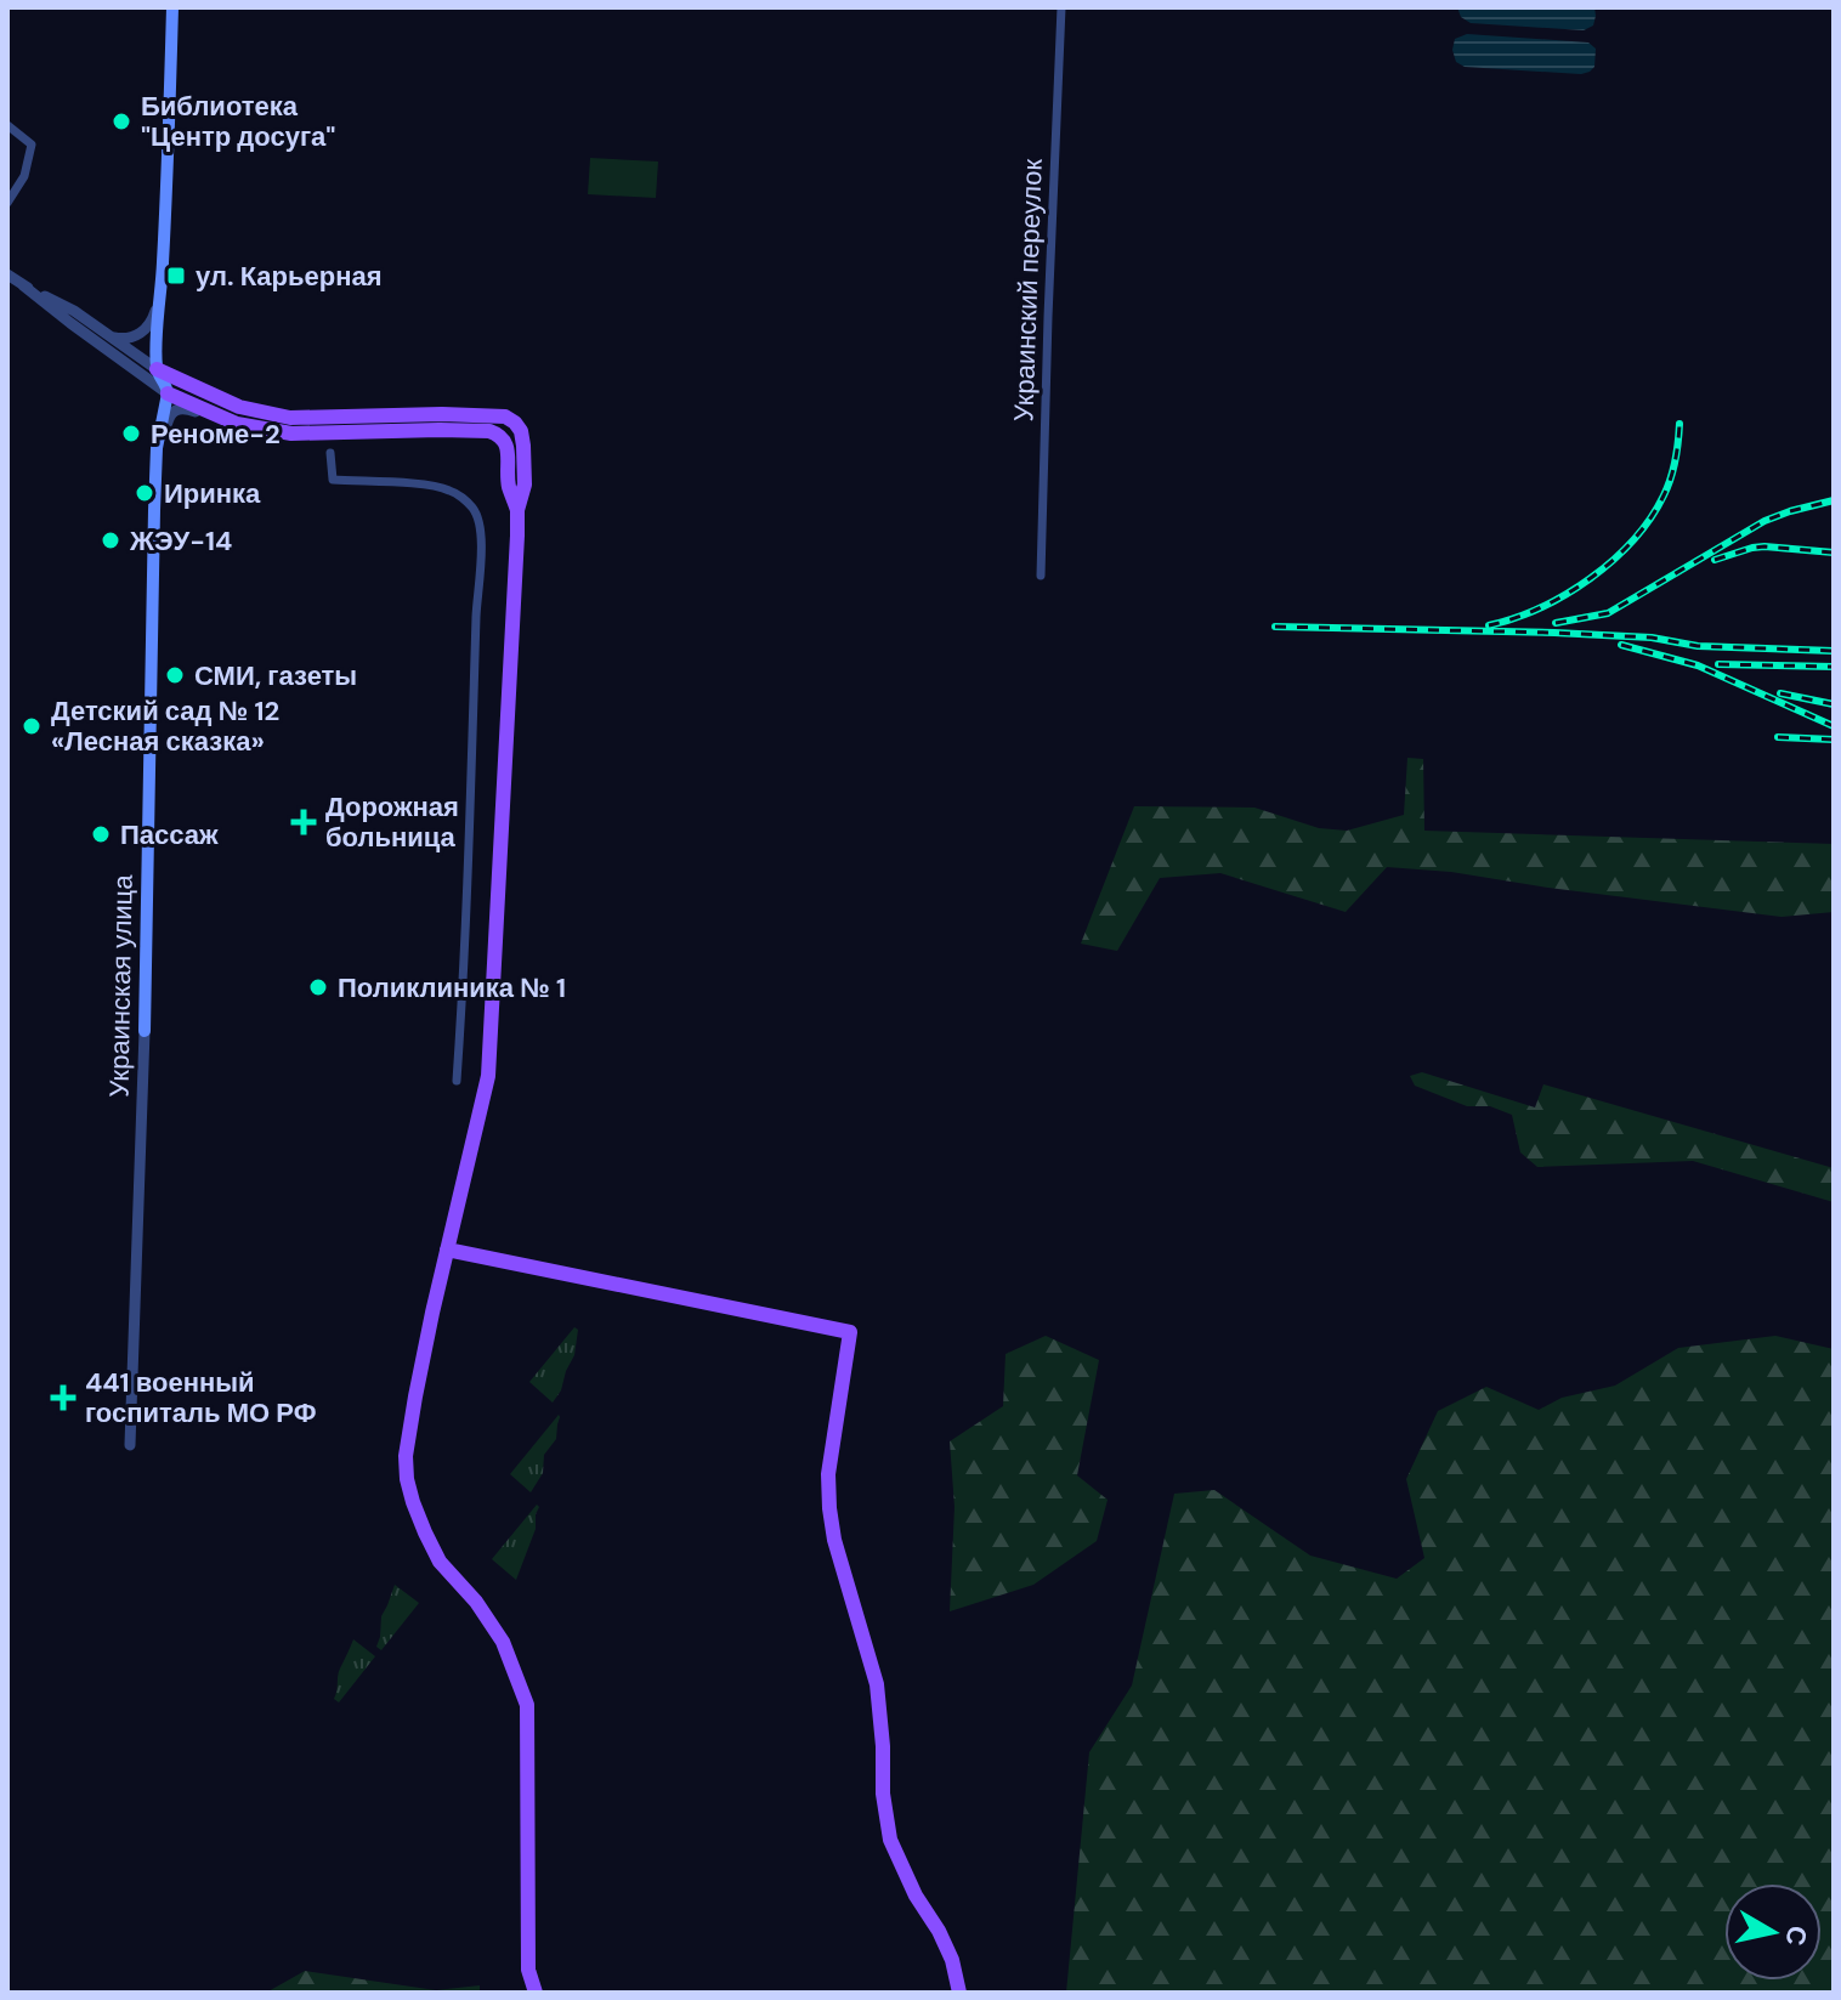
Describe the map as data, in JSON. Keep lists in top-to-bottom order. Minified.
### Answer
{"streets":{"main road":["Украинская улица"],"street":["Украинский переулок"]},"places":{"other":["Библиотека \"Центр досуга\"","Реноме-2","Иринка","ЖЭУ-14","СМИ, газеты","Детский сад № 12 «Лесная сказка»","Пассаж","Поликлиника № 1"],"transit":["ул. Карьерная"],"health":["Дорожная больница","441 военный госпиталь МО РФ"]},"north":"right"}
